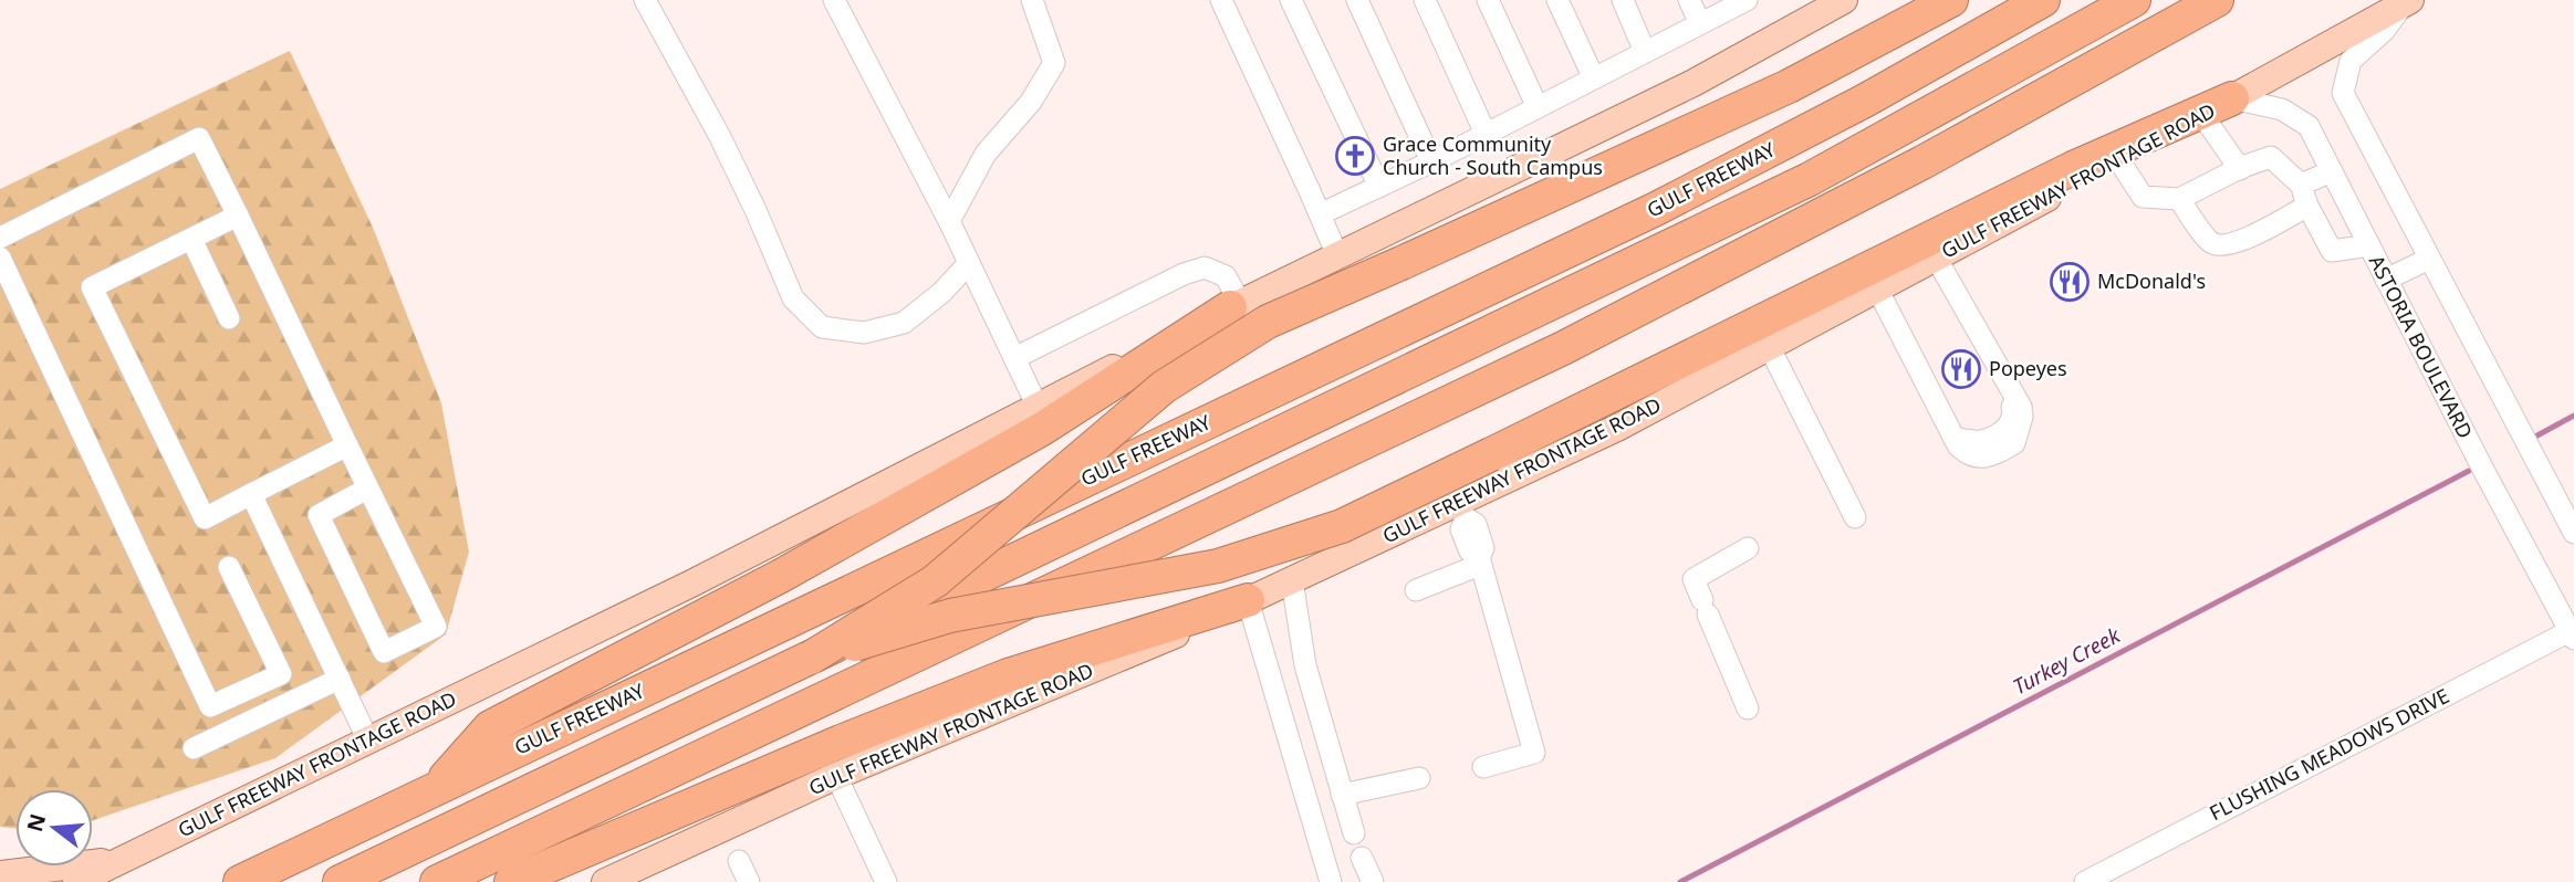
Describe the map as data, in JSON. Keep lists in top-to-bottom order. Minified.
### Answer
{"streets":{"highway":["GULF FREEWAY"],"main road":["GULF FREEWAY FRONTAGE ROAD"],"street":["ASTORIA BOULEVARD","FLUSHING MEADOWS DRIVE"]},"crossings":[["GULF FREEWAY FRONTAGE ROAD","ASTORIA BOULEVARD"],["ASTORIA BOULEVARD","FLUSHING MEADOWS DRIVE"]],"water":["Turkey Creek"],"places":{"church":["Grace Community Church - South Campus"],"restaurant":["McDonald's","Popeyes"]},"north":"left"}
